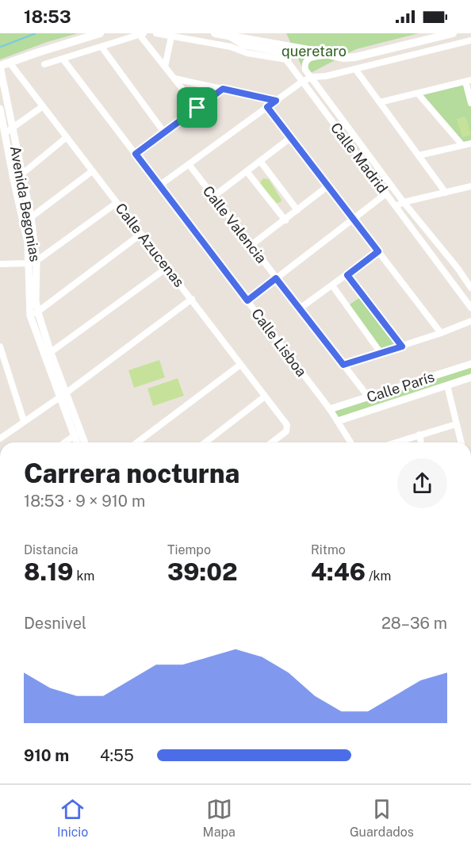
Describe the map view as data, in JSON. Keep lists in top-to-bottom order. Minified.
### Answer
{"streets":{"street":["Calle Madrid","Avenida Begonias","Calle Valencia","Calle Azucenas","Calle Lisboa","Calle París"]},"crossings":[["Calle Valencia","Calle París"],["Calle Lisboa","Calle París"]],"parks":["queretaro"],"page":{"status":"18:53","heading":["Carrera nocturna","18:53 · 9 × 910 m"],"stats":[["Distancia","8.19 km"],["Tiempo","39:02"],["Ritmo","4:46 /km"]],"chart":["Desnivel","28–36 m"],"list":[{"name":"910 m","note":"4:55"}],"tabs":["Inicio","Mapa","Guardados"]}}
